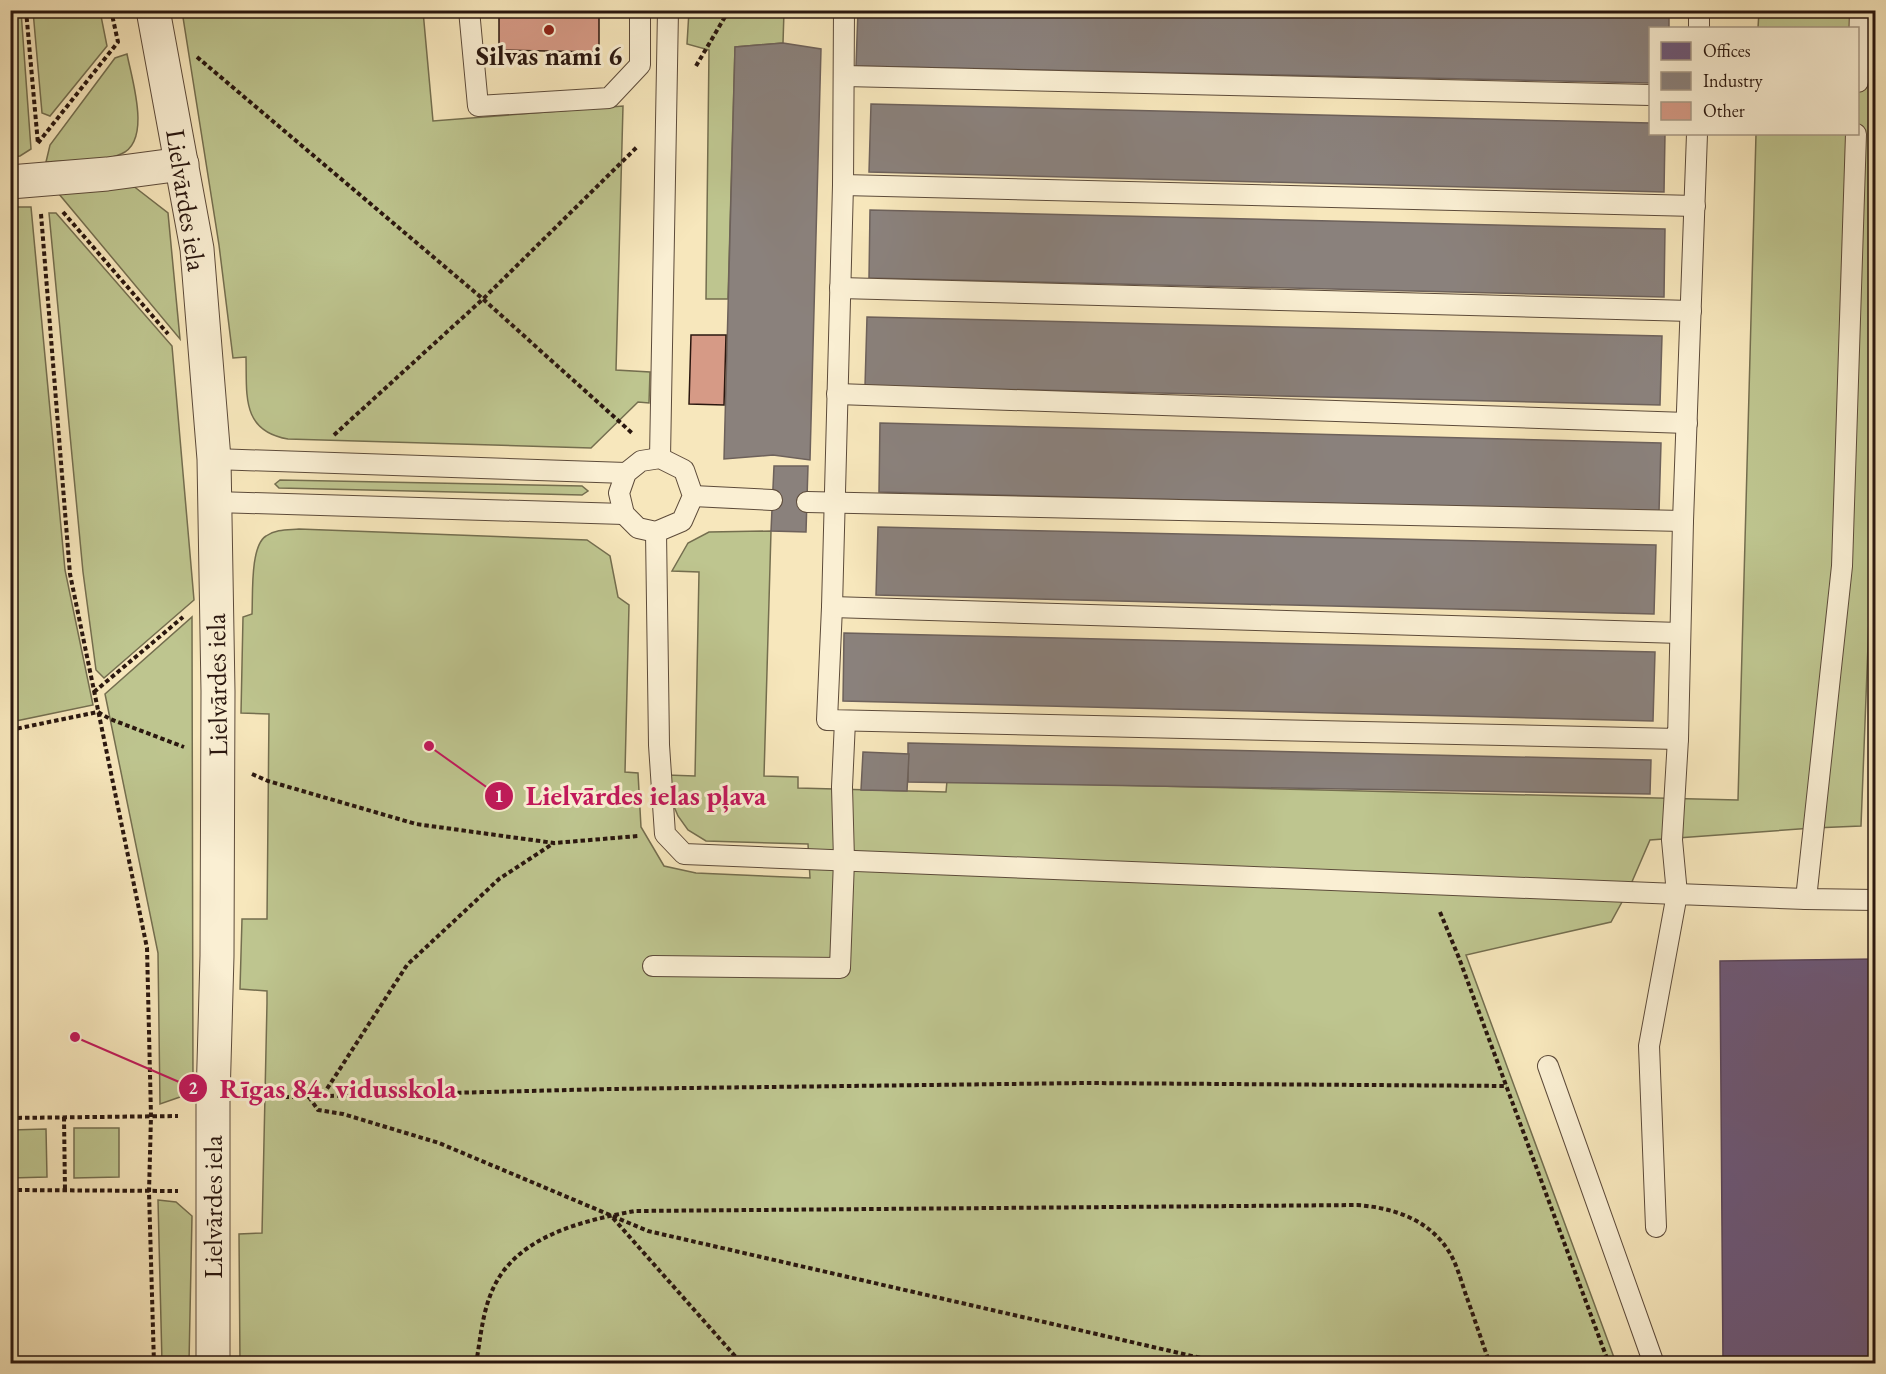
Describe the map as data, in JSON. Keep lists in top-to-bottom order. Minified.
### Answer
{"streets":{"street":["Lielvārdes iela"]},"places":["Silvas nami 6","Lielvārdes ielas pļava","Rīgas 84. vidusskola"],"legend":["Offices","Industry","Other"]}
